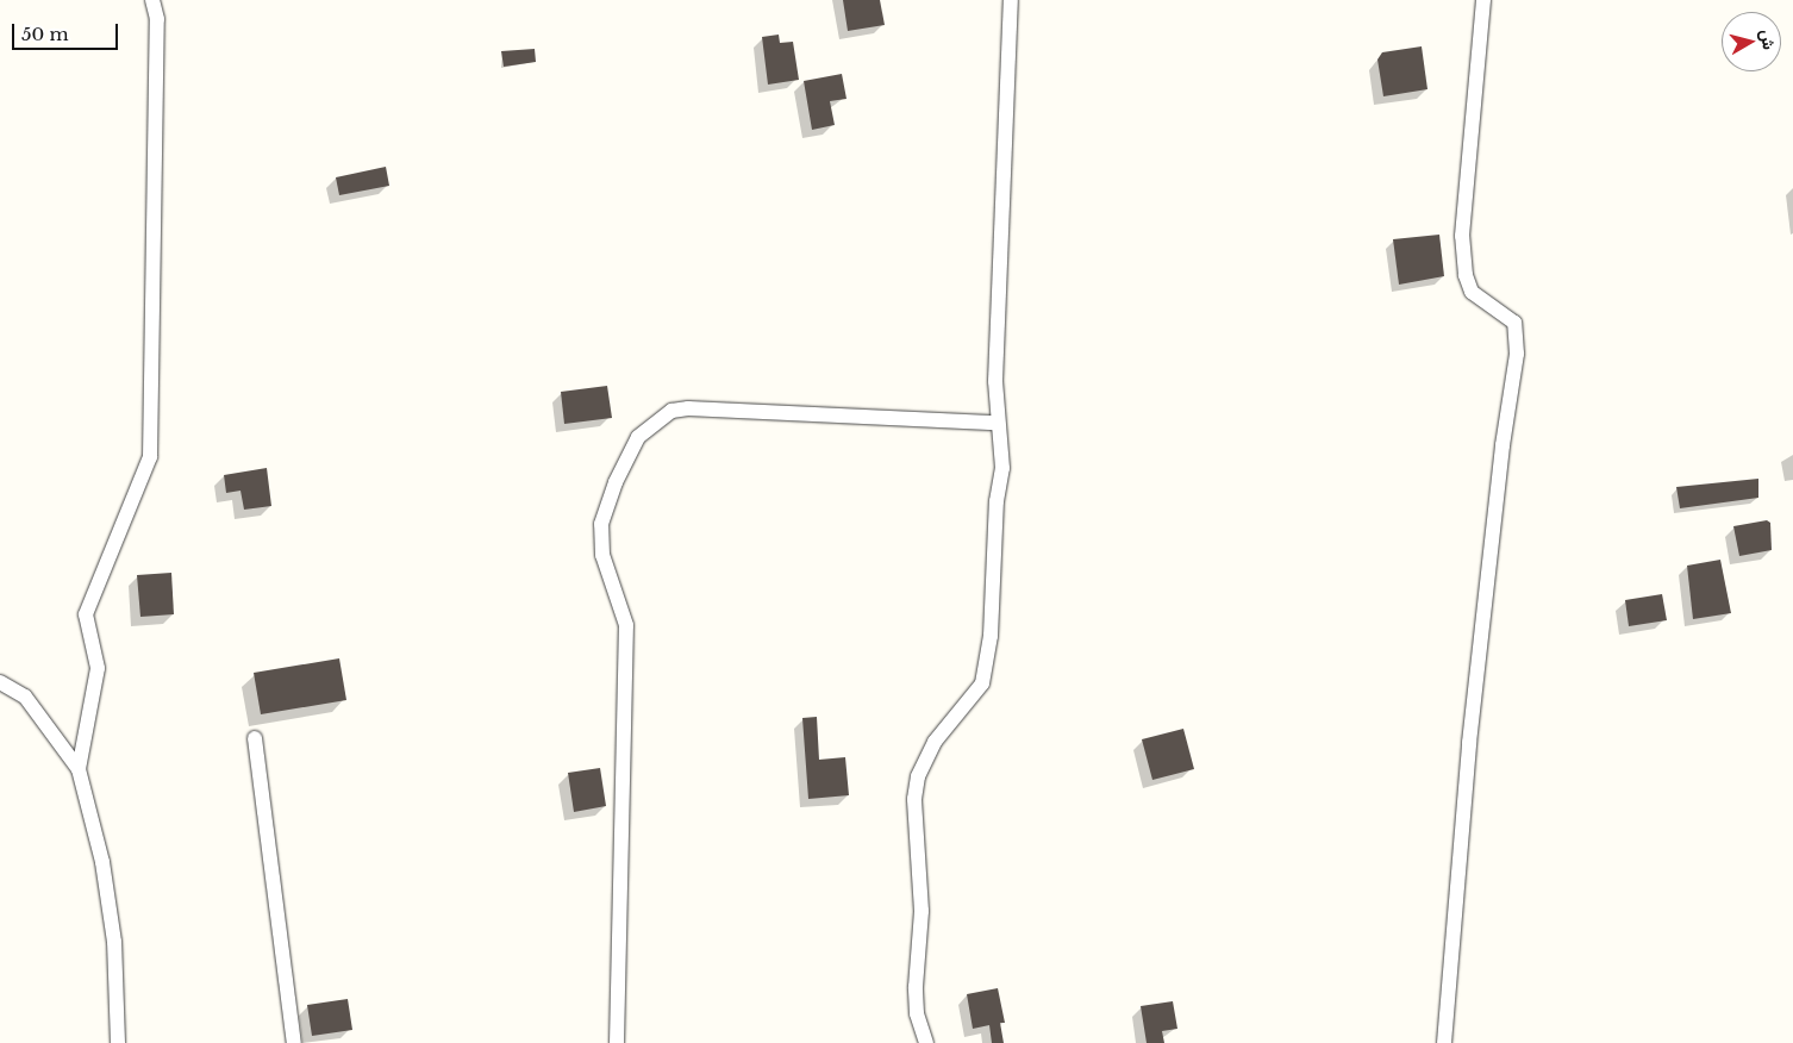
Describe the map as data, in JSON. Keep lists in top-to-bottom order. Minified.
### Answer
{"scale_bar":"50 m","north":"right"}
